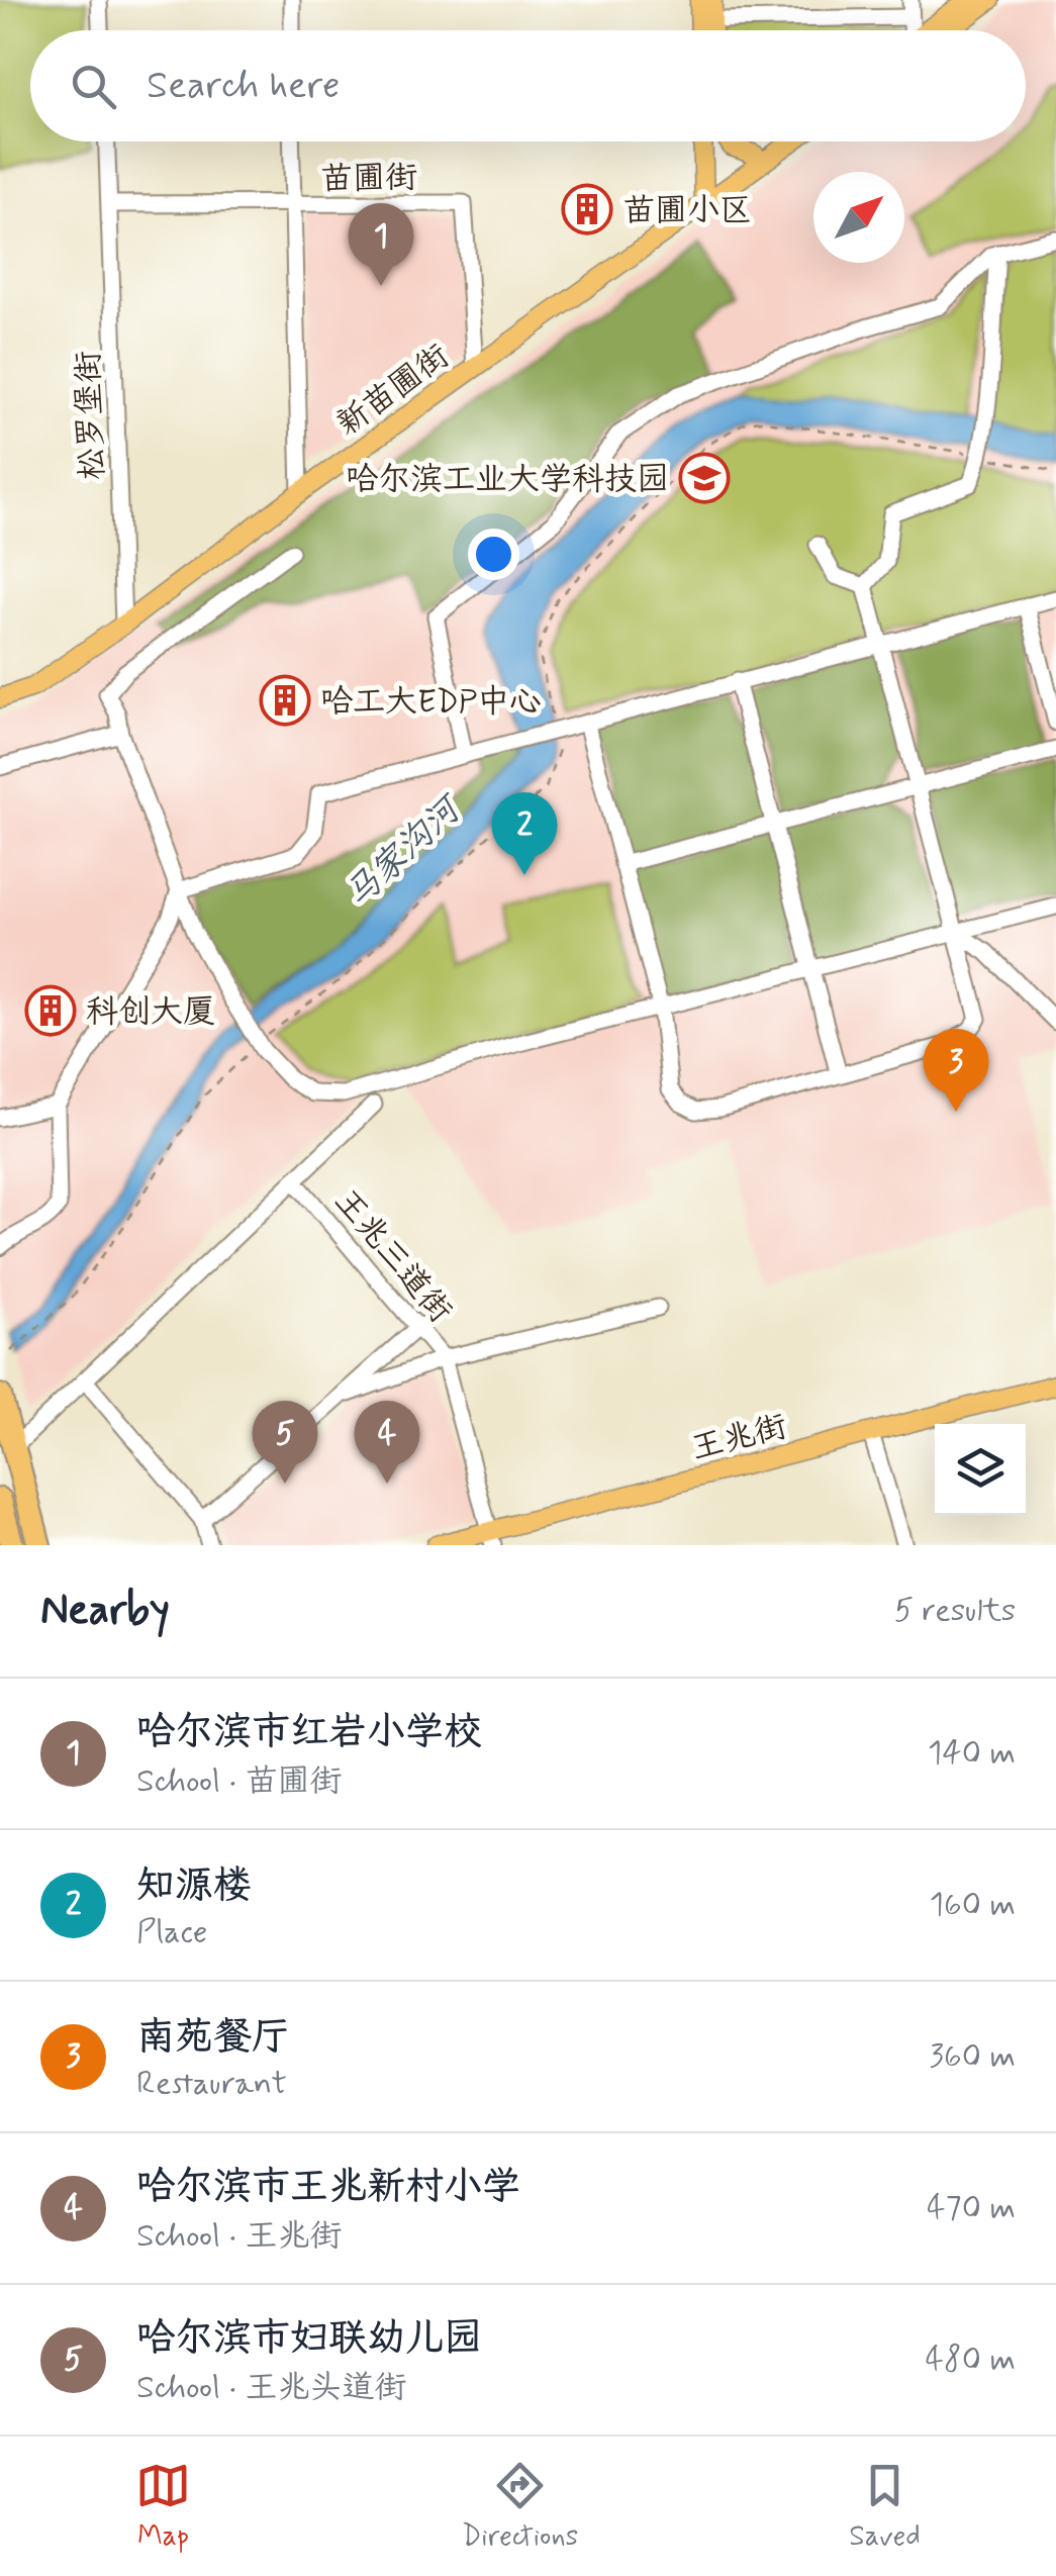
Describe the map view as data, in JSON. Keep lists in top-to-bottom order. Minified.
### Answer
{"streets":{"main road":["新苗圃街","王兆街"],"street":["苗圃街","松罗堡街","王兆三道街"]},"crossings":[["苗圃街","新苗圃街"],["苗圃街","松罗堡街"],["新苗圃街","松罗堡街"],["王兆三道街","王兆街"]],"water":["马家沟河"],"places":{"building":["苗圃小区","哈工大EDP中心","科创大厦"],"school or university":["哈尔滨工业大学科技园"]},"north":"top right","page":{"search":"Search here","pins":["1","2","3","4","5"],"heading":["Nearby","5 results"],"list":[{"mark":"1","name":"哈尔滨市红岩小学校","note":"School · 苗圃街","value":"140 m"},{"mark":"2","name":"知源楼","note":"Place","value":"160 m"},{"mark":"3","name":"南苑餐厅","note":"Restaurant","value":"360 m"},{"mark":"4","name":"哈尔滨市王兆新村小学","note":"School · 王兆街","value":"470 m"},{"mark":"5","name":"哈尔滨市妇联幼儿园","note":"School · 王兆头道街","value":"480 m"}],"nav":["Map","Directions","Saved"]}}
